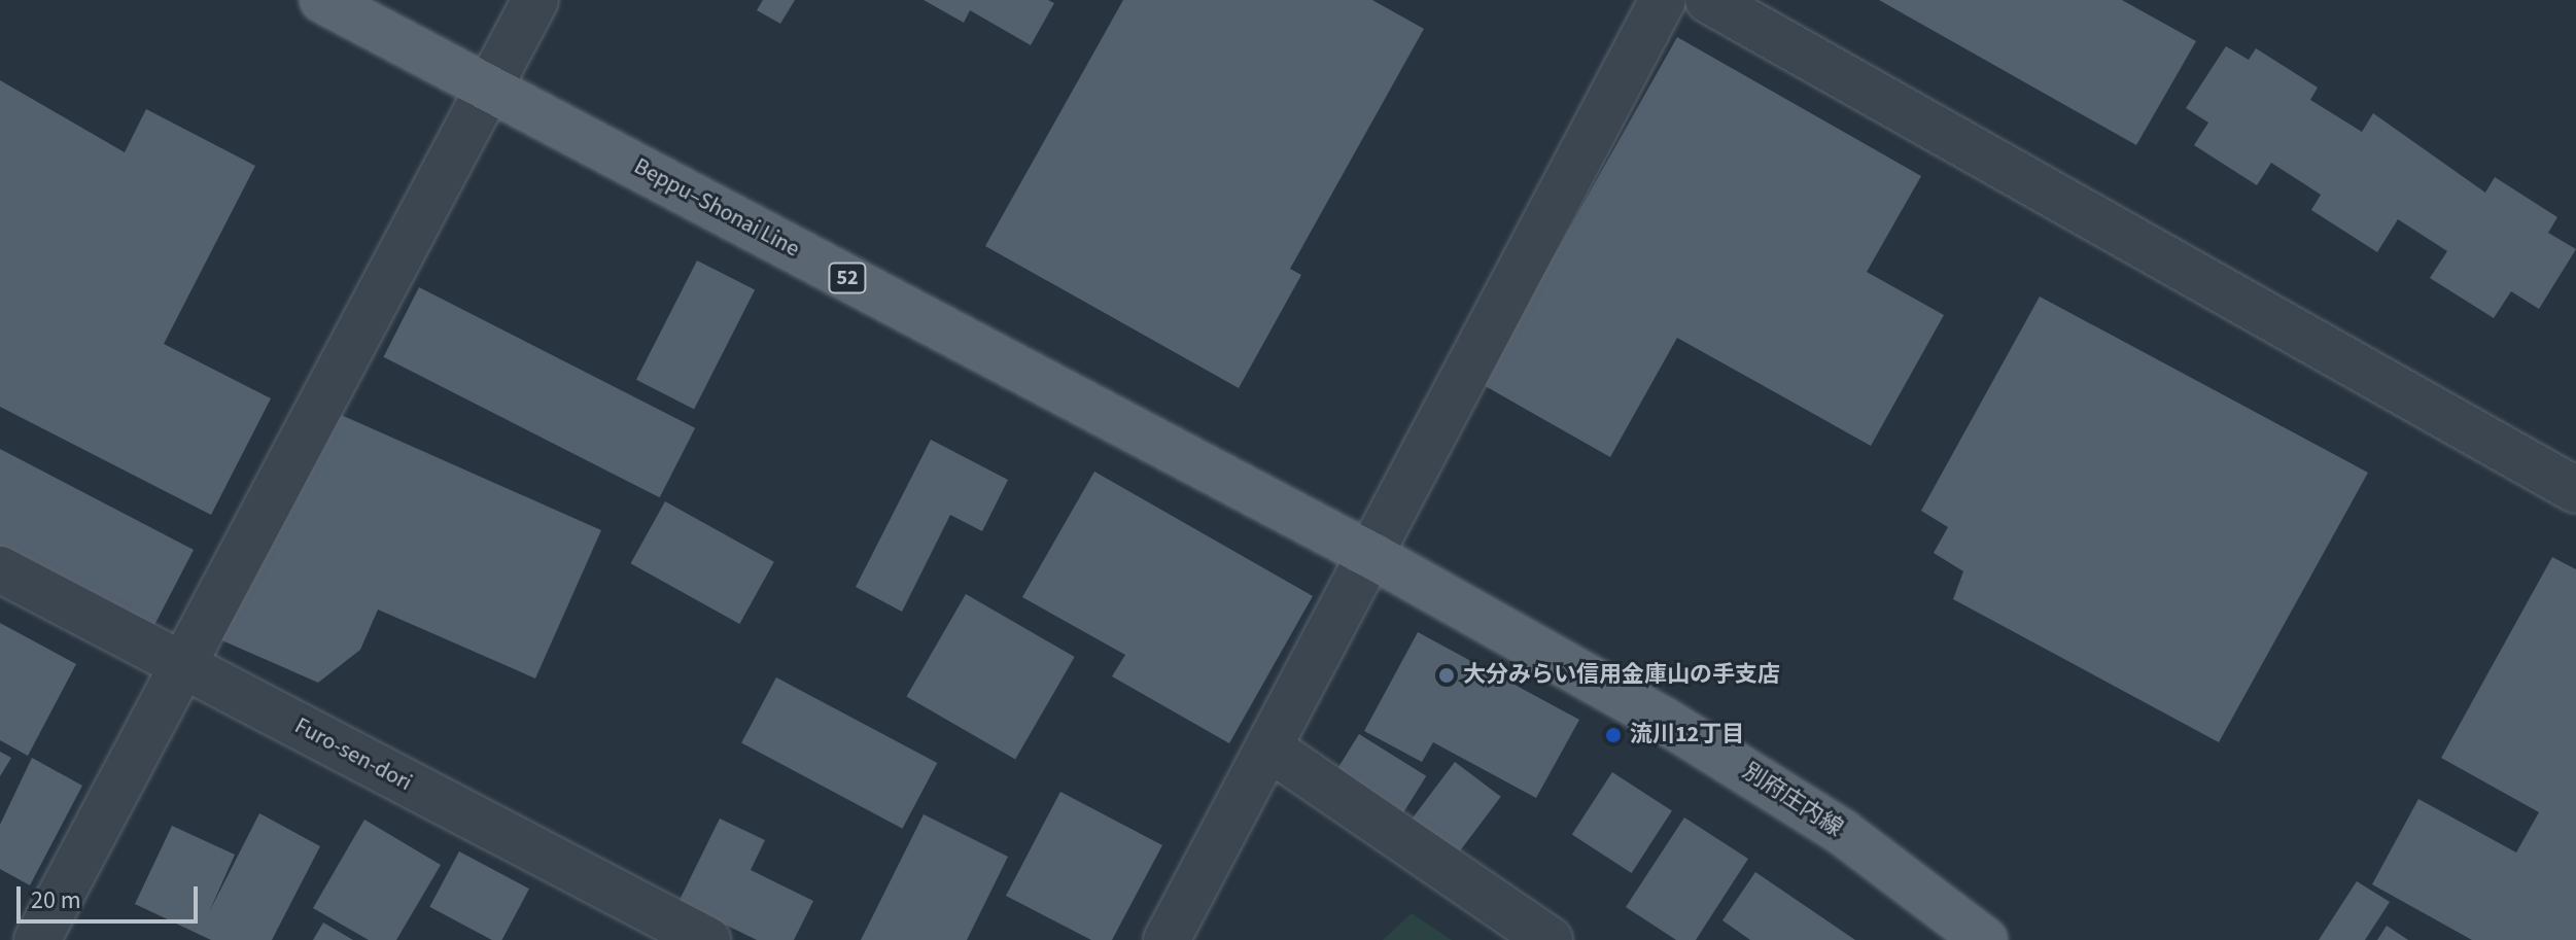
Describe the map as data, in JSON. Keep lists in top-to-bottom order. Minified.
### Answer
{"streets":{"main road":["Beppu–Shonai Line","52","別府庄内線"],"street":["Furo-sen-dori"]},"crossings":[["Beppu–Shonai Line","別府庄内線"]],"places":["大分みらい信用金庫山の手支店","流川12丁目"],"scale_bar":"20 m"}
